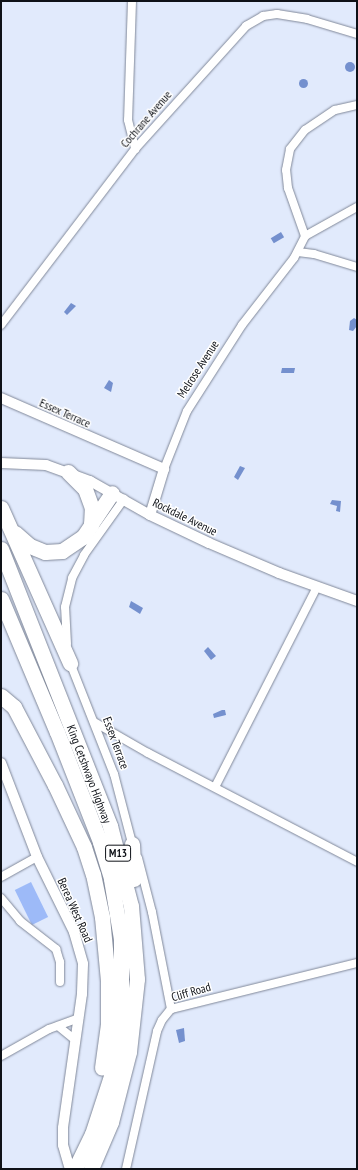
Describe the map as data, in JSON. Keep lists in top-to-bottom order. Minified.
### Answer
{"streets":{"highway":["King Cetshwayo Highway","M13"],"street":["Cochrane Avenue","Melrose Avenue","Essex Terrace","Rockdale Avenue","Berea West Road","Cliff Road"]},"crossings":[["Melrose Avenue","Essex Terrace"],["Melrose Avenue","Rockdale Avenue"],["Essex Terrace","Rockdale Avenue"],["Essex Terrace","Cliff Road"]]}
